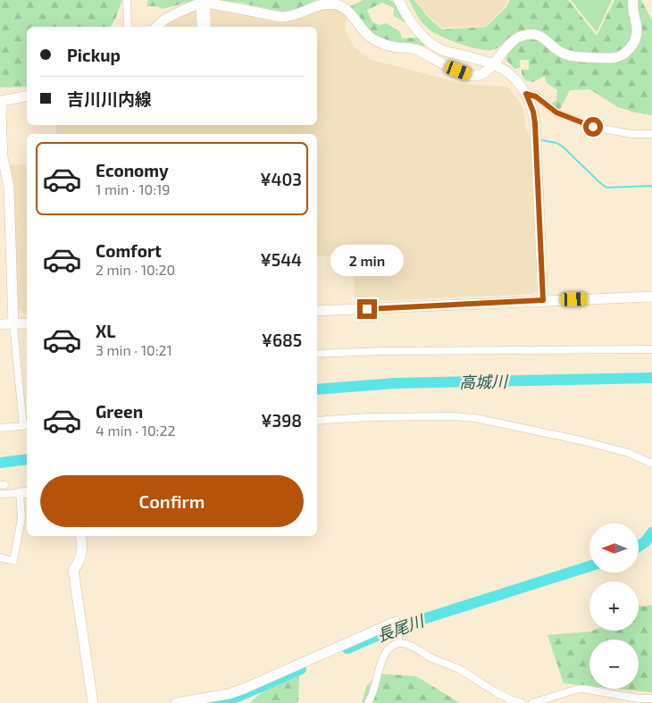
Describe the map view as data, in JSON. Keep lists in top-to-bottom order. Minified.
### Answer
{"water":["高城川","長尾川"],"north":"left","page":{"banner":["Pickup","吉川川内線"],"list":[{"name":"Economy","note":"1 min · 10:19","value":"¥403"},{"name":"Comfort","note":"2 min · 10:20","value":"¥544"},{"name":"XL","note":"3 min · 10:21","value":"¥685"},{"name":"Green","note":"4 min · 10:22","value":"¥398"}],"bubble":"2 min","buttons":"Confirm","map_buttons":["+","−"]}}
